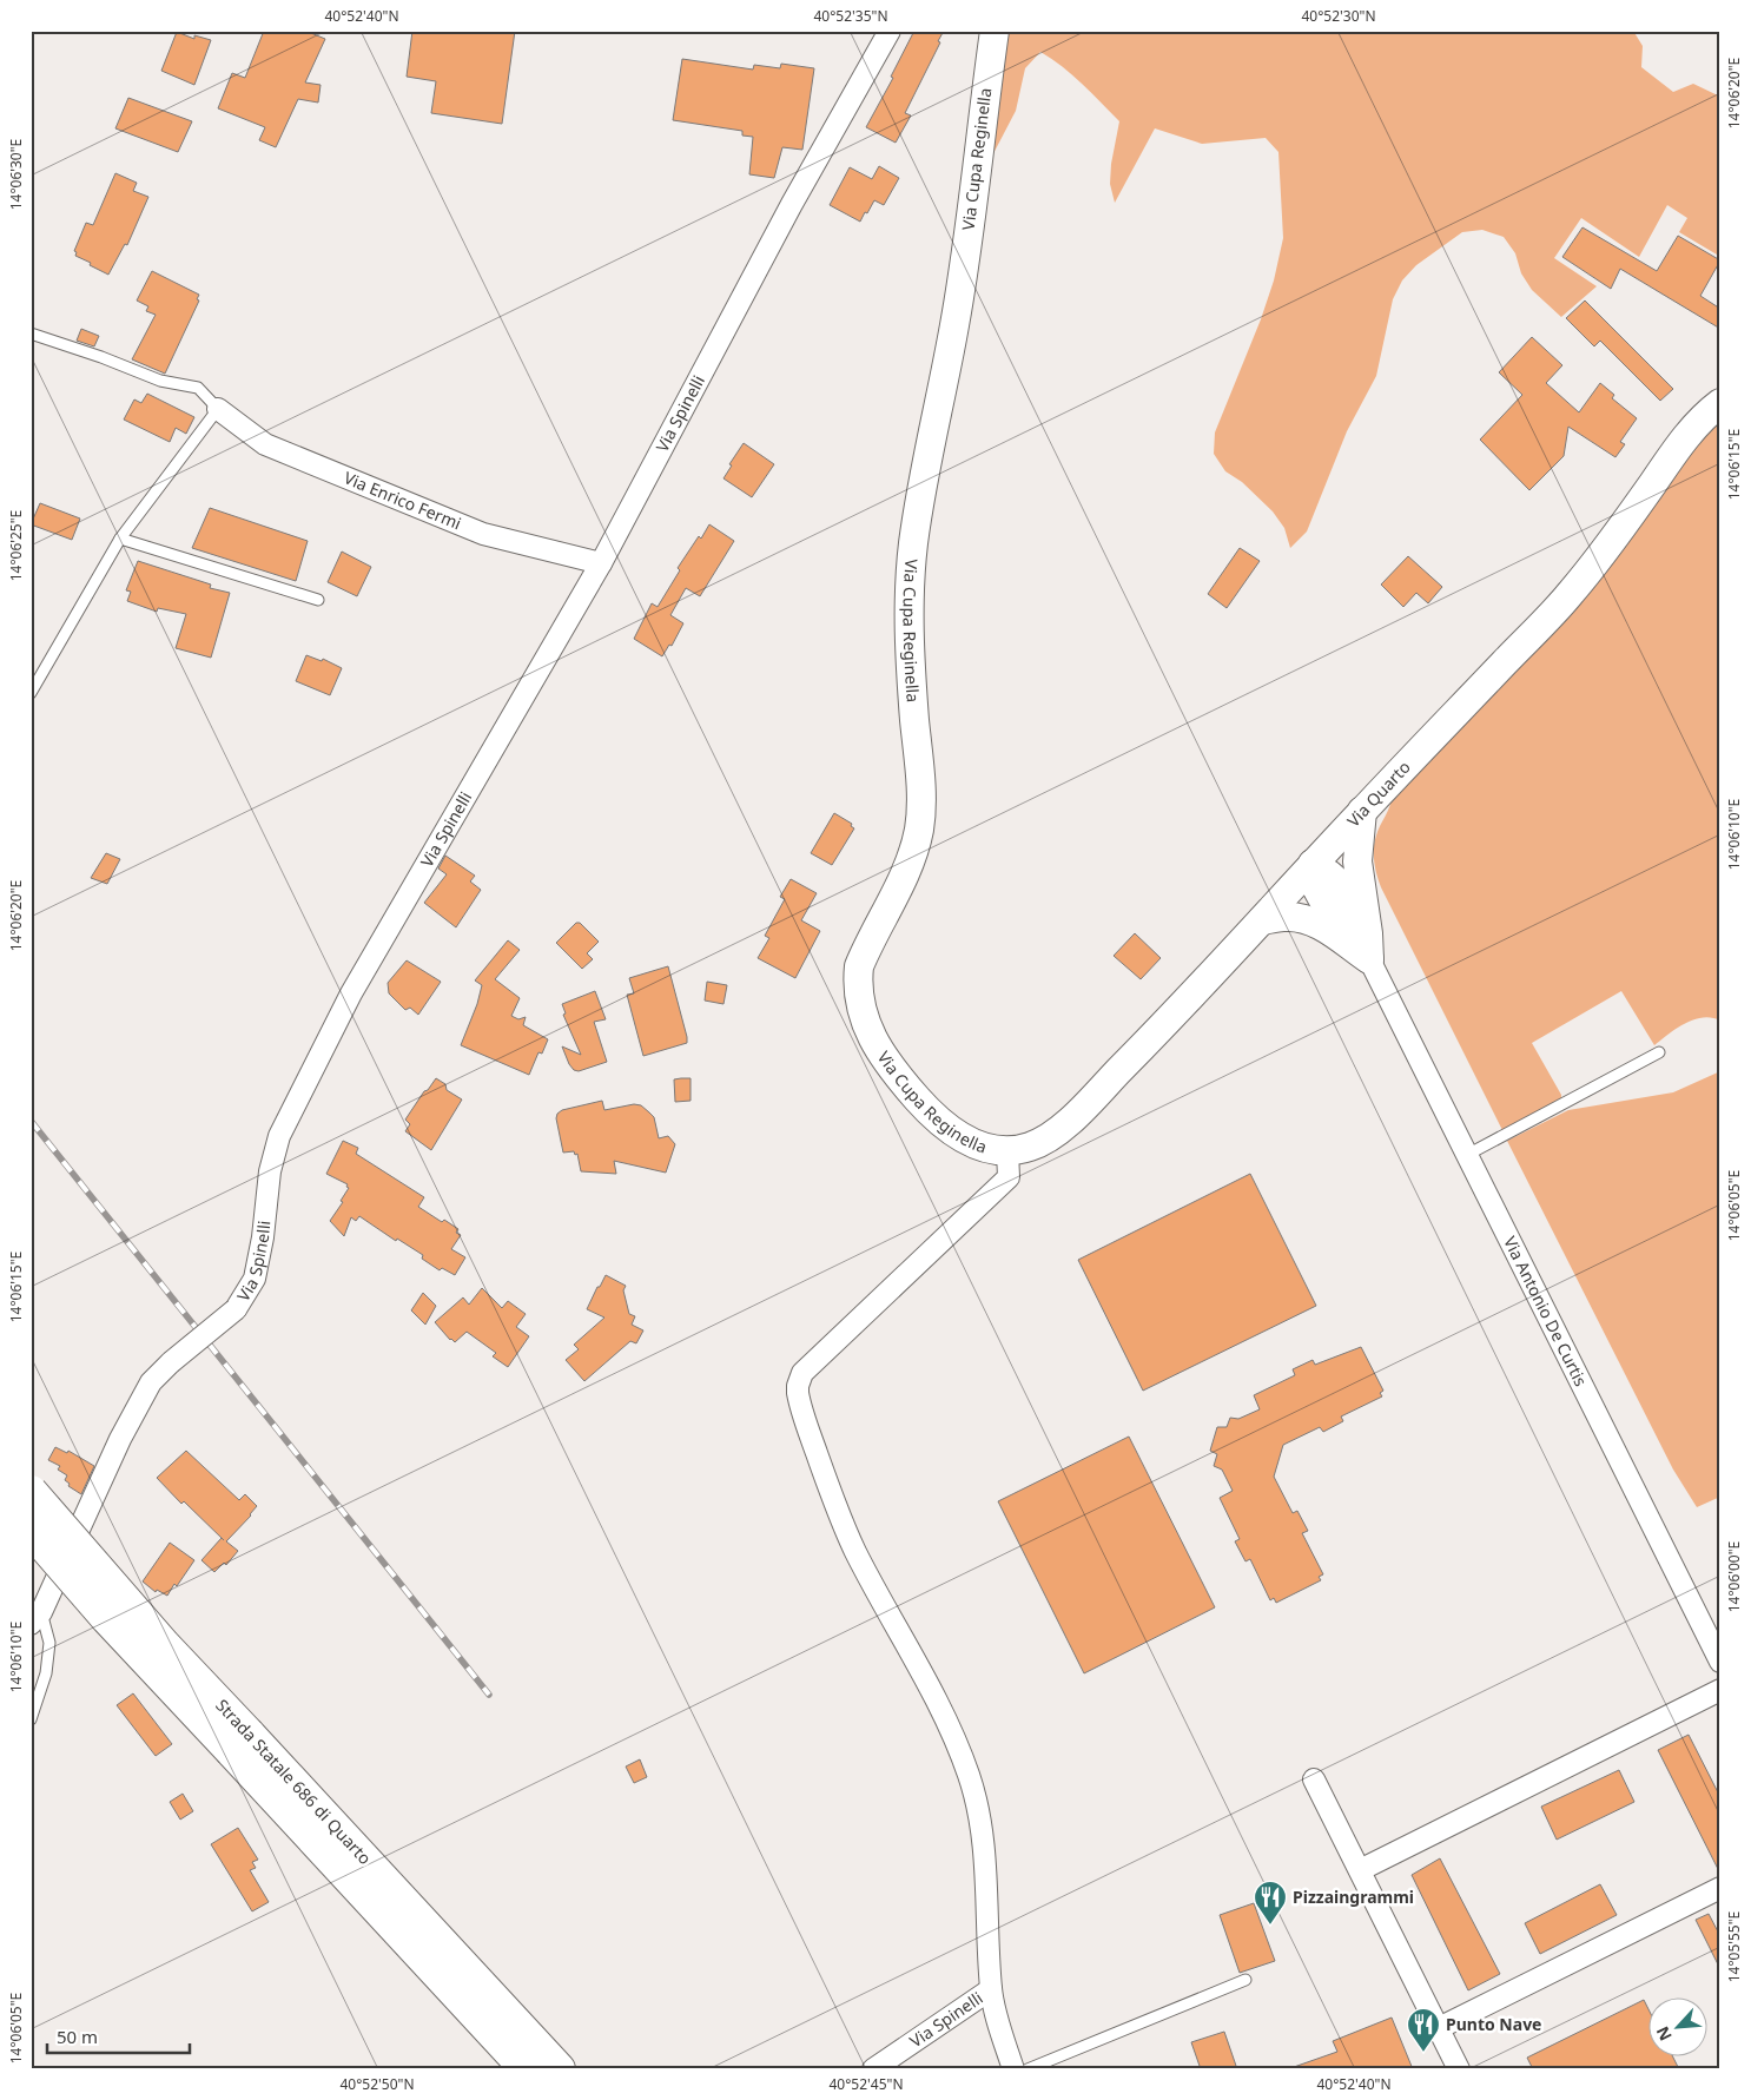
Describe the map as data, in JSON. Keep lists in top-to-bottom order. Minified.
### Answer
{"streets":{"highway":["Strada Statale 686 di Quarto"],"street":["Via Cupa Reginella","Via Spinelli","Via Enrico Fermi","Via Quarto","Via Antonio De Curtis"]},"crossings":[["Via Cupa Reginella","Via Quarto"],["Via Spinelli","Via Enrico Fermi"]],"places":{"restaurant":["Pizzaingrammi","Punto Nave"]},"scale_bar":"50 m","north":"bottom left","coordinates":["40°52'40\"N","40°52'35\"N","40°52'30\"N","14°06'20\"E","14°06'30\"E","14°06'15\"E","14°06'25\"E","14°06'10\"E","14°06'05\"E","14°06'00\"E","14°05'55\"E","40°52'50\"N","40°52'45\"N"]}
